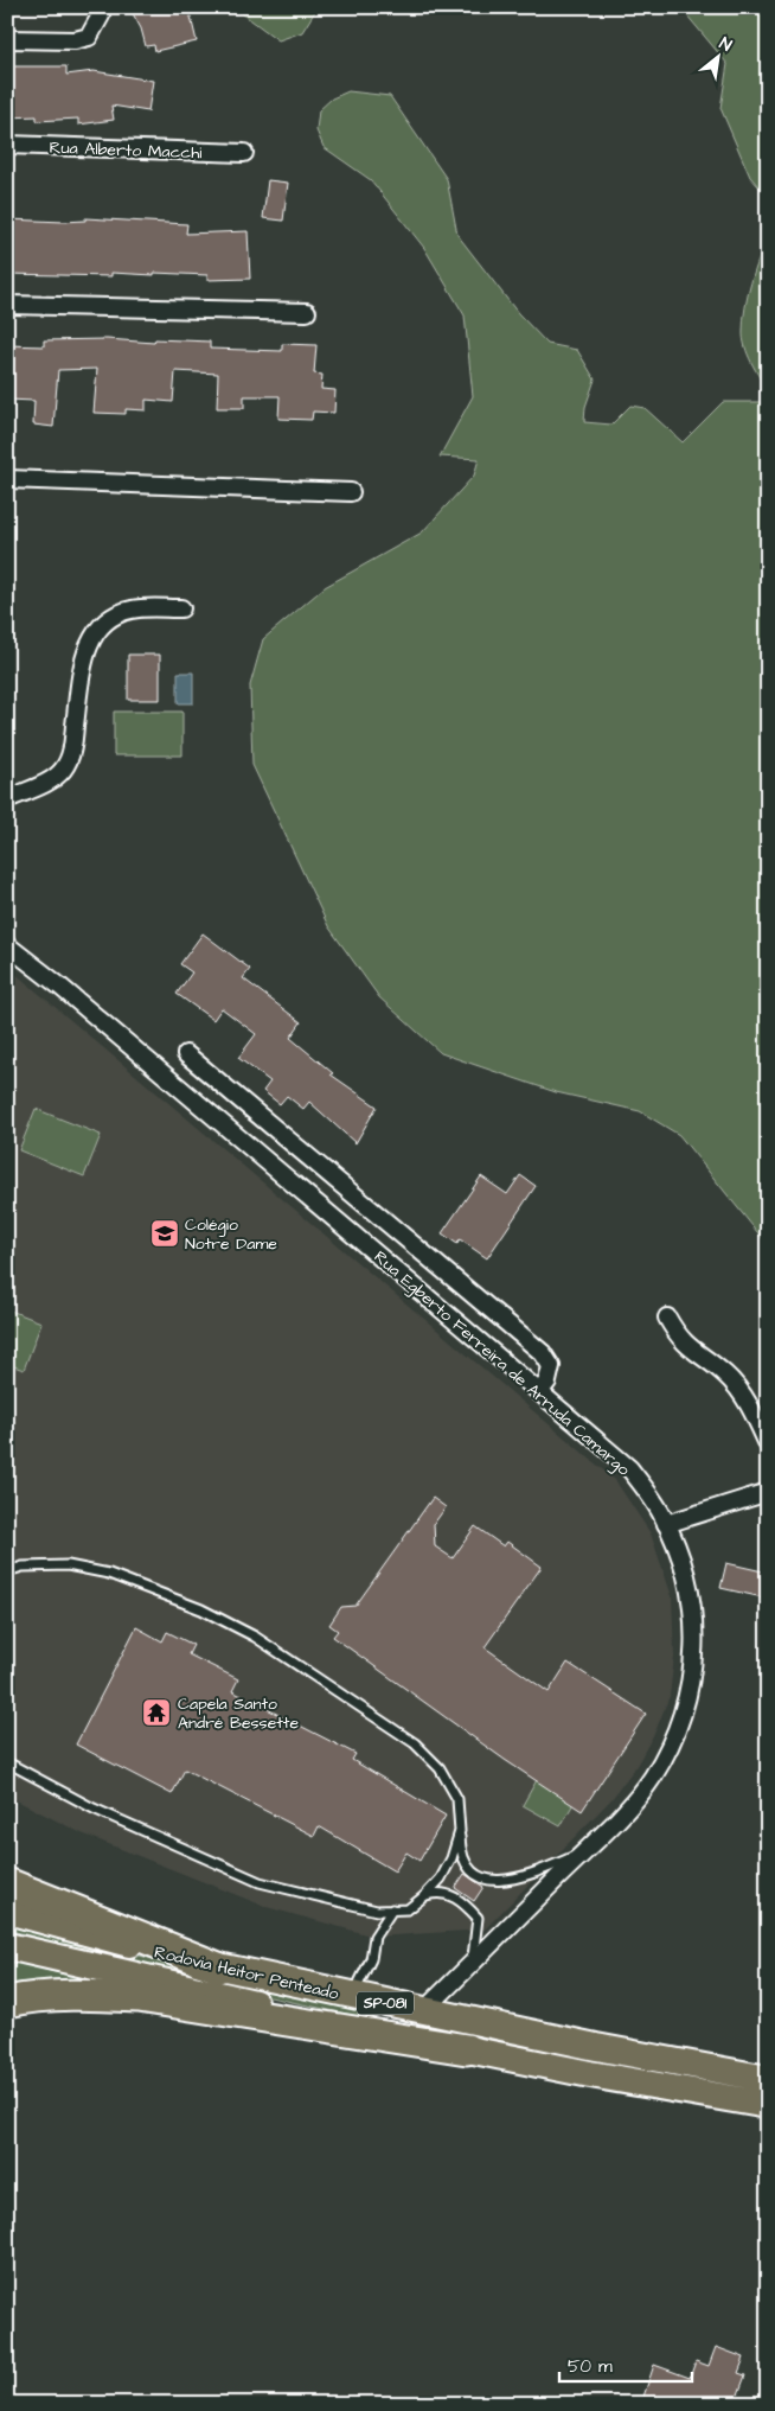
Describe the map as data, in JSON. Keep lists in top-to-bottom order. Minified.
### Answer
{"streets":{"main road":["Rodovia Heitor Penteado","SP-081"],"street":["Rua Alberto Macchi","Rua Egberto Ferreira de Arruda Camargo"]},"crossings":[["Rua Egberto Ferreira de Arruda Camargo","Rodovia Heitor Penteado"]],"places":{"school or university":["Colégio Notre Dame"],"temple":["Capela Santo André Bessette"]},"scale_bar":"50 m","north":"top right"}
